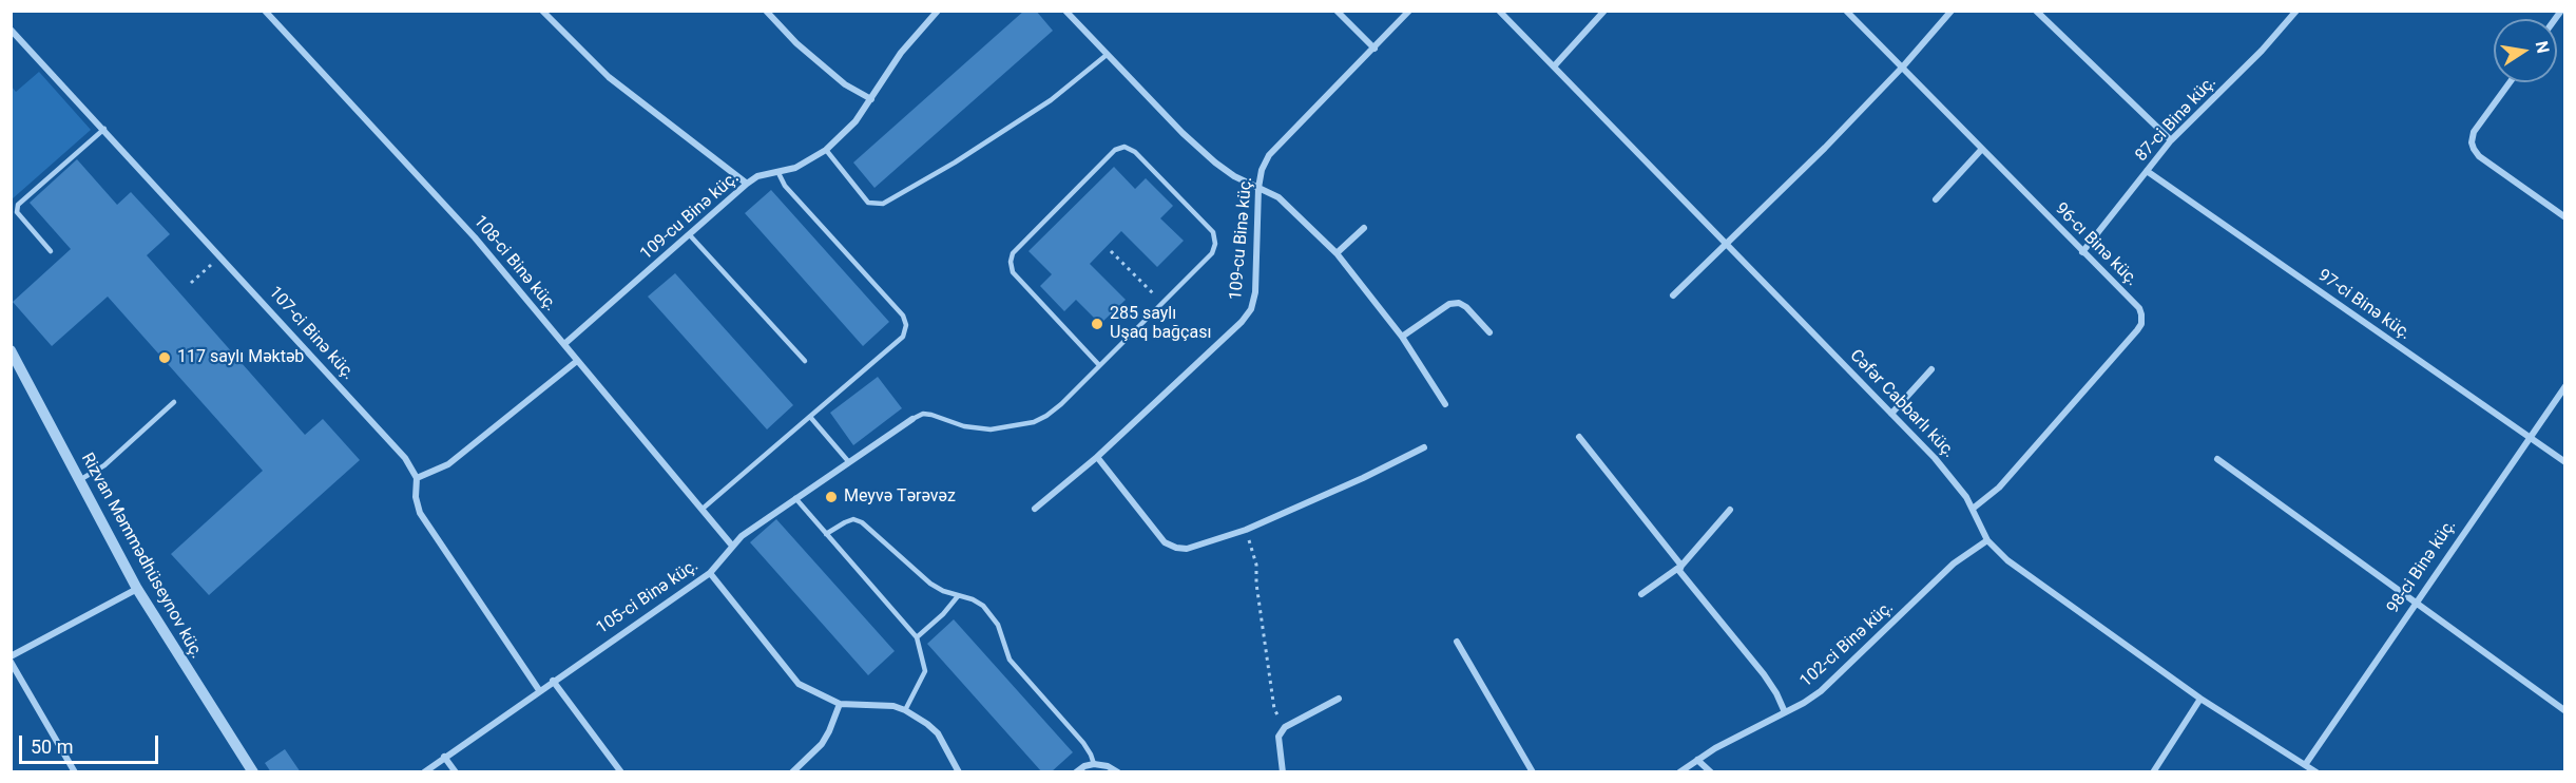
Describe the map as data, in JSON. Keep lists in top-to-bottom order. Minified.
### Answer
{"streets":{"street":["87-ci Binə küç.","109-cu Binə küç.","96-cı Binə küç.","108-ci Binə küç.","97-ci Binə küç.","107-ci Binə küç.","Cəfər Cabbarlı küç.","Rizvan Məmmədhüseynov küç.","98-ci Binə küç.","105-ci Binə küç.","102-ci Binə küç."]},"crossings":[["87-ci Binə küç.","96-cı Binə küç."],["87-ci Binə küç.","97-ci Binə küç."],["109-cu Binə küç.","108-ci Binə küç."],["96-cı Binə küç.","Cəfər Cabbarlı küç."],["108-ci Binə küç.","105-ci Binə küç."],["97-ci Binə küç.","98-ci Binə küç."],["107-ci Binə küç.","105-ci Binə küç."],["Cəfər Cabbarlı küç.","98-ci Binə küç."],["Cəfər Cabbarlı küç.","102-ci Binə küç."]],"places":["285 saylı Uşaq bağçası","117 saylı Məktəb","Meyvə Tərəvəz"],"scale_bar":"50 m","north":"right"}
